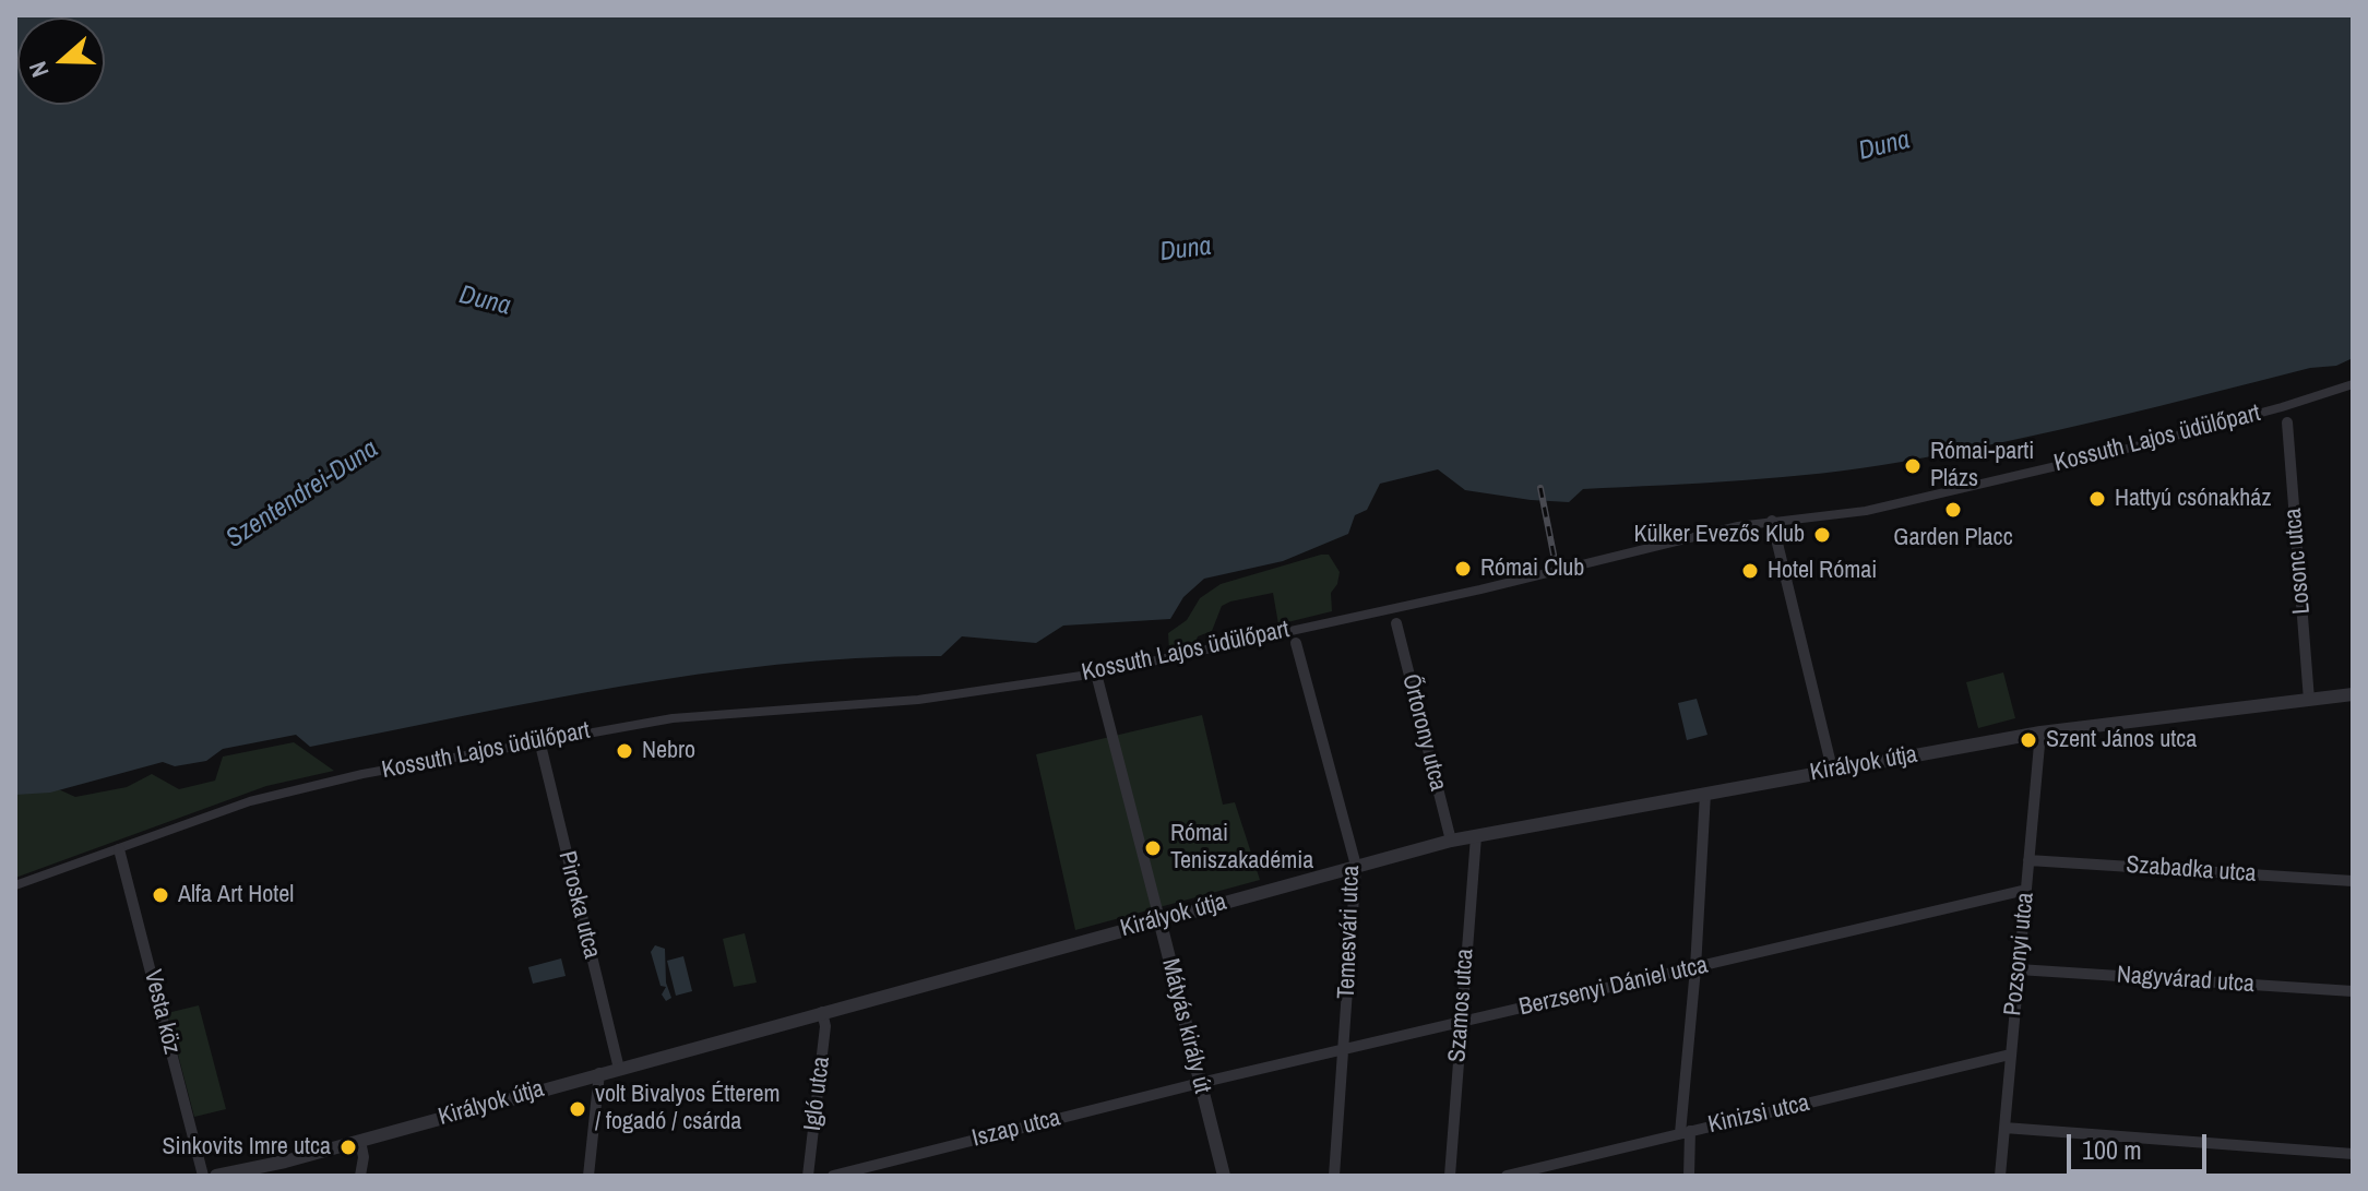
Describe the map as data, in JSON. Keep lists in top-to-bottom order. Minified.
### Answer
{"streets":{"street":["Kossuth Lajos üdülőpart","Losonc utca","Őrtorony utca","Királyok útja","Szabadka utca","Piroska utca","Temesvári utca","Pozsonyi utca","Nagyvárad utca","Berzsenyi Dániel utca","Szamos utca","Vesta köz","Mátyás király út","Igló utca","Kinizsi utca","Iszap utca"]},"crossings":[["Kossuth Lajos üdülőpart","Piroska utca"],["Kossuth Lajos üdülőpart","Vesta köz"],["Kossuth Lajos üdülőpart","Mátyás király út"],["Losonc utca","Királyok útja"],["Őrtorony utca","Királyok útja"],["Királyok útja","Piroska utca"],["Királyok útja","Temesvári utca"],["Királyok útja","Pozsonyi utca"],["Királyok útja","Szamos utca"],["Királyok útja","Mátyás király út"],["Királyok útja","Igló utca"],["Szabadka utca","Pozsonyi utca"],["Temesvári utca","Berzsenyi Dániel utca"],["Pozsonyi utca","Nagyvárad utca"],["Pozsonyi utca","Berzsenyi Dániel utca"],["Pozsonyi utca","Kinizsi utca"],["Berzsenyi Dániel utca","Szamos utca"],["Berzsenyi Dániel utca","Mátyás király út"],["Berzsenyi Dániel utca","Iszap utca"],["Mátyás király út","Iszap utca"]],"water":["Duna","Szentendrei-Duna"],"places":["Római-parti Plázs","Hattyú csónakház","Garden Placc","Külker Evezős Klub","Római Club","Hotel Római","Szent János utca","Nebro","Római Teniszakadémia","Alfa Art Hotel","volt Bivalyos Étterem / fogadó / csárda","Sinkovits Imre utca"],"scale_bar":"100 m","north":"left"}
